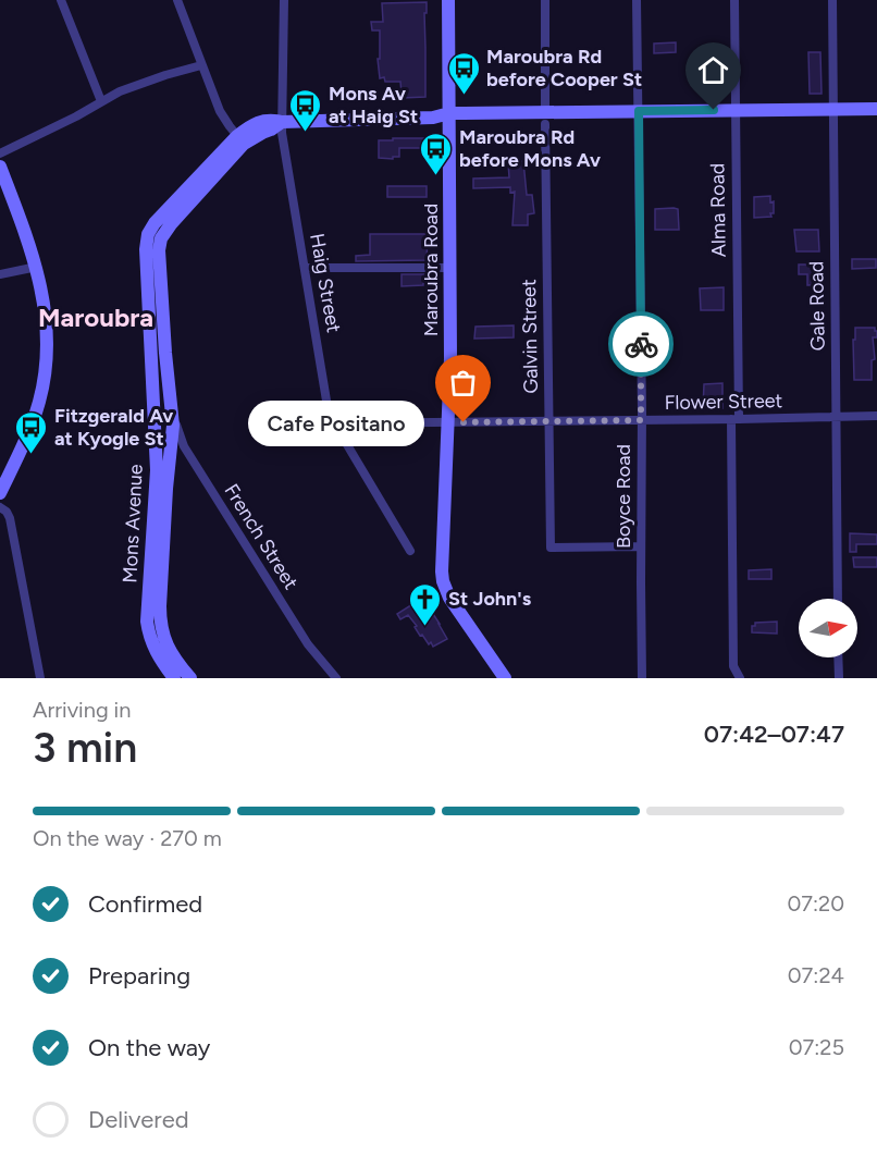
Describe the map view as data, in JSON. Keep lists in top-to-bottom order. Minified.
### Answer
{"streets":{"street":["Alma Road","Maroubra Road","Haig Street","Gale Road","Galvin Street","Flower Street","Boyce Road","Mons Avenue","French Street"]},"crossings":[["Alma Road","Flower Street"],["Alma Road","Mons Avenue"],["Maroubra Road","Flower Street"],["Maroubra Road","Mons Avenue"],["Haig Street","Flower Street"],["Haig Street","Mons Avenue"],["Gale Road","Flower Street"],["Gale Road","Mons Avenue"],["Galvin Street","Flower Street"],["Galvin Street","Boyce Road"],["Galvin Street","Mons Avenue"],["Flower Street","Boyce Road"],["Boyce Road","Mons Avenue"],["Mons Avenue","French Street"]],"districts":["Maroubra"],"places":{"bus stop":["Maroubra Rd before Cooper St","Mons Av at Haig St","Maroubra Rd before Mons Av","Fitzgerald Av at Kyogle St"],"other":["Cafe Positano"],"church":["St John's"]},"north":"right","page":{"bubble":"Cafe Positano","heading":["3 min","Arriving in","07:42–07:47"],"bar":"On the way · 270 m","list":[["Confirmed","07:20"],["Preparing","07:24"],["On the way","07:25"],"Delivered"]}}
